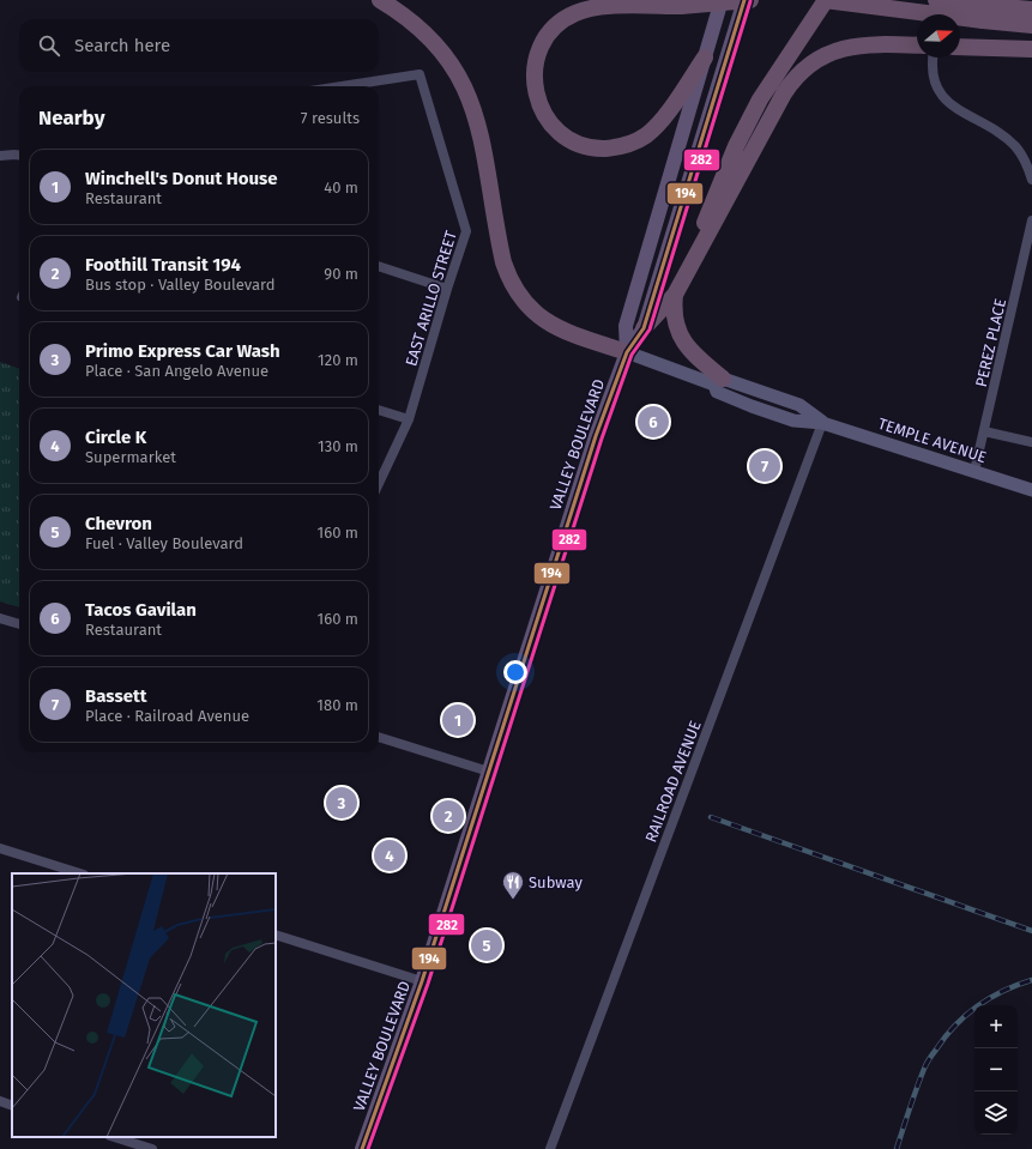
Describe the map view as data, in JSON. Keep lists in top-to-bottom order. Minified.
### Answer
{"streets":{"main road":["TEMPLE AVENUE","VALLEY BOULEVARD"],"street":["EAST ARILLO STREET","PEREZ PLACE","RAILROAD AVENUE"]},"crossings":[["PEREZ PLACE","TEMPLE AVENUE"],["TEMPLE AVENUE","VALLEY BOULEVARD"],["TEMPLE AVENUE","RAILROAD AVENUE"]],"places":{"restaurant":["Subway"]},"lines":["transit line 194","transit line 282"],"north":"right","page":{"search":"Search here","heading":["Nearby","7 results"],"list":[{"mark":"1","name":"Winchell's Donut House","note":"Restaurant","value":"40 m"},{"mark":"2","name":"Foothill Transit 194","note":"Bus stop · Valley Boulevard","value":"90 m"},{"mark":"3","name":"Primo Express Car Wash","note":"Place · San Angelo Avenue","value":"120 m"},{"mark":"4","name":"Circle K","note":"Supermarket","value":"130 m"},{"mark":"5","name":"Chevron","note":"Fuel · Valley Boulevard","value":"160 m"},{"mark":"6","name":"Tacos Gavilan","note":"Restaurant","value":"160 m"},{"mark":"7","name":"Bassett","note":"Place · Railroad Avenue","value":"180 m"}],"pins":["6","7","1","3","2","4","5"],"map_buttons":["+","−"]}}
